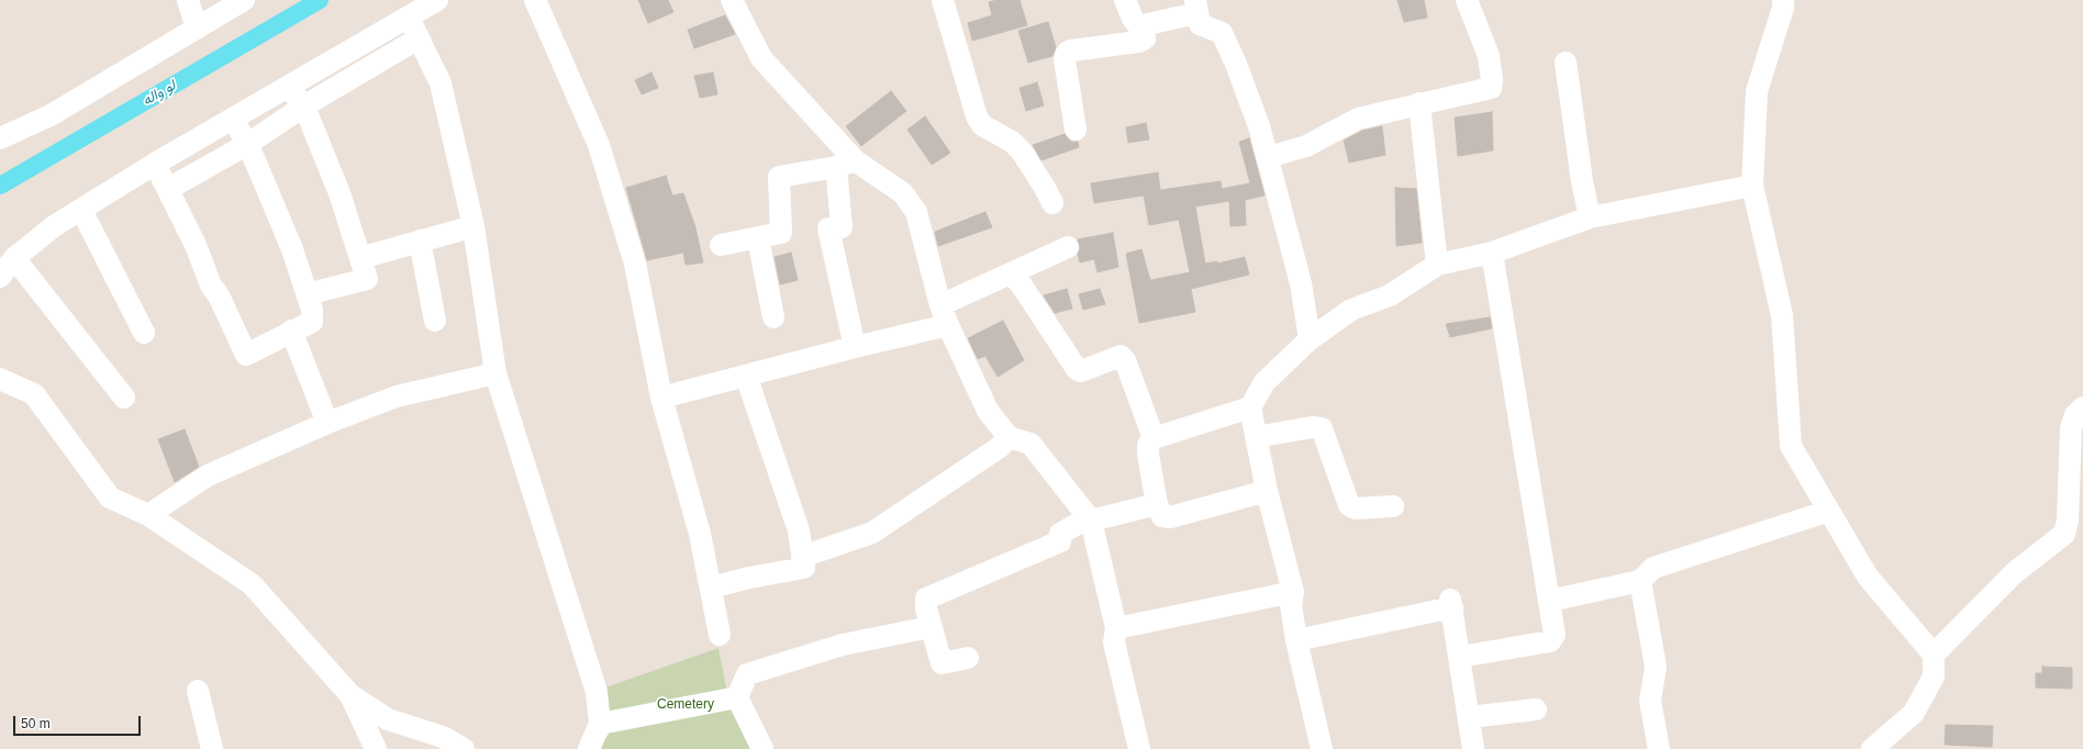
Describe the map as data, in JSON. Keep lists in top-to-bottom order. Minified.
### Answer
{"water":["لو واله"],"parks":["Cemetery"],"scale_bar":"50 m"}
